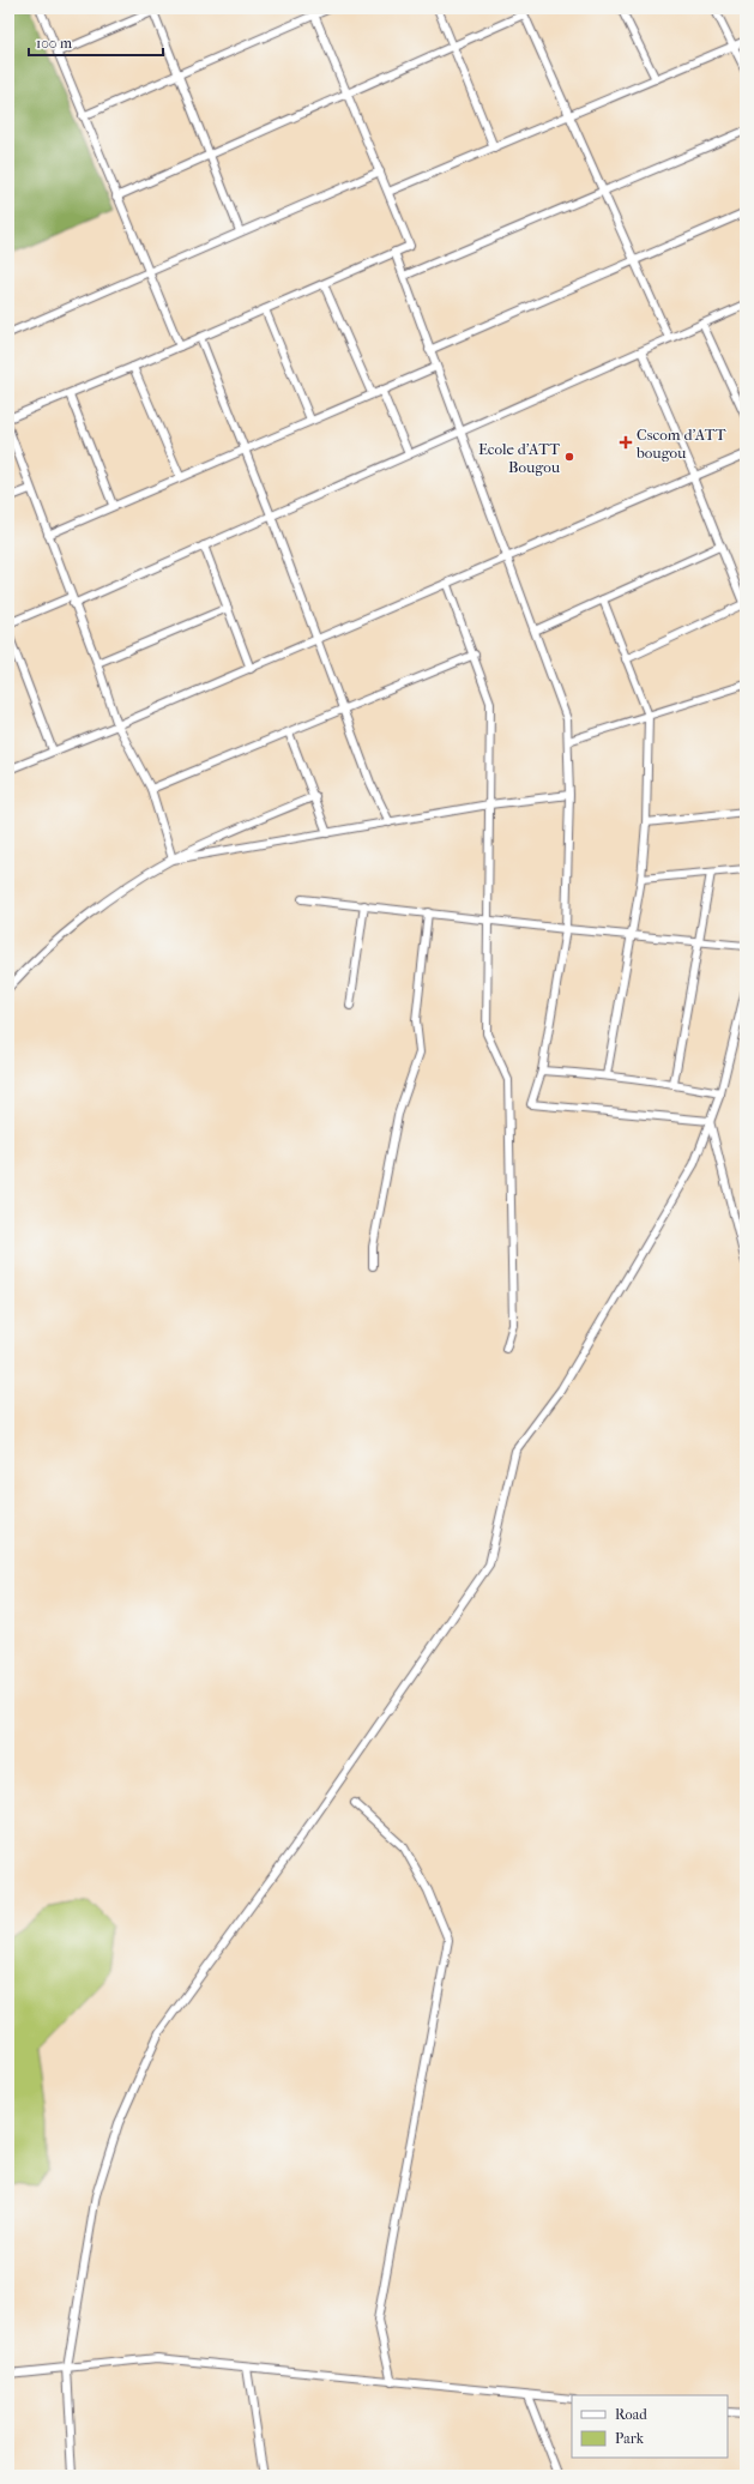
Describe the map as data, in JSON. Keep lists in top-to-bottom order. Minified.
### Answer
{"places":{"health":["Cscom d'ATT bougou"],"other":["Ecole d'ATT Bougou"]},"legend":["Road","Park"],"scale_bar":"100 m"}
